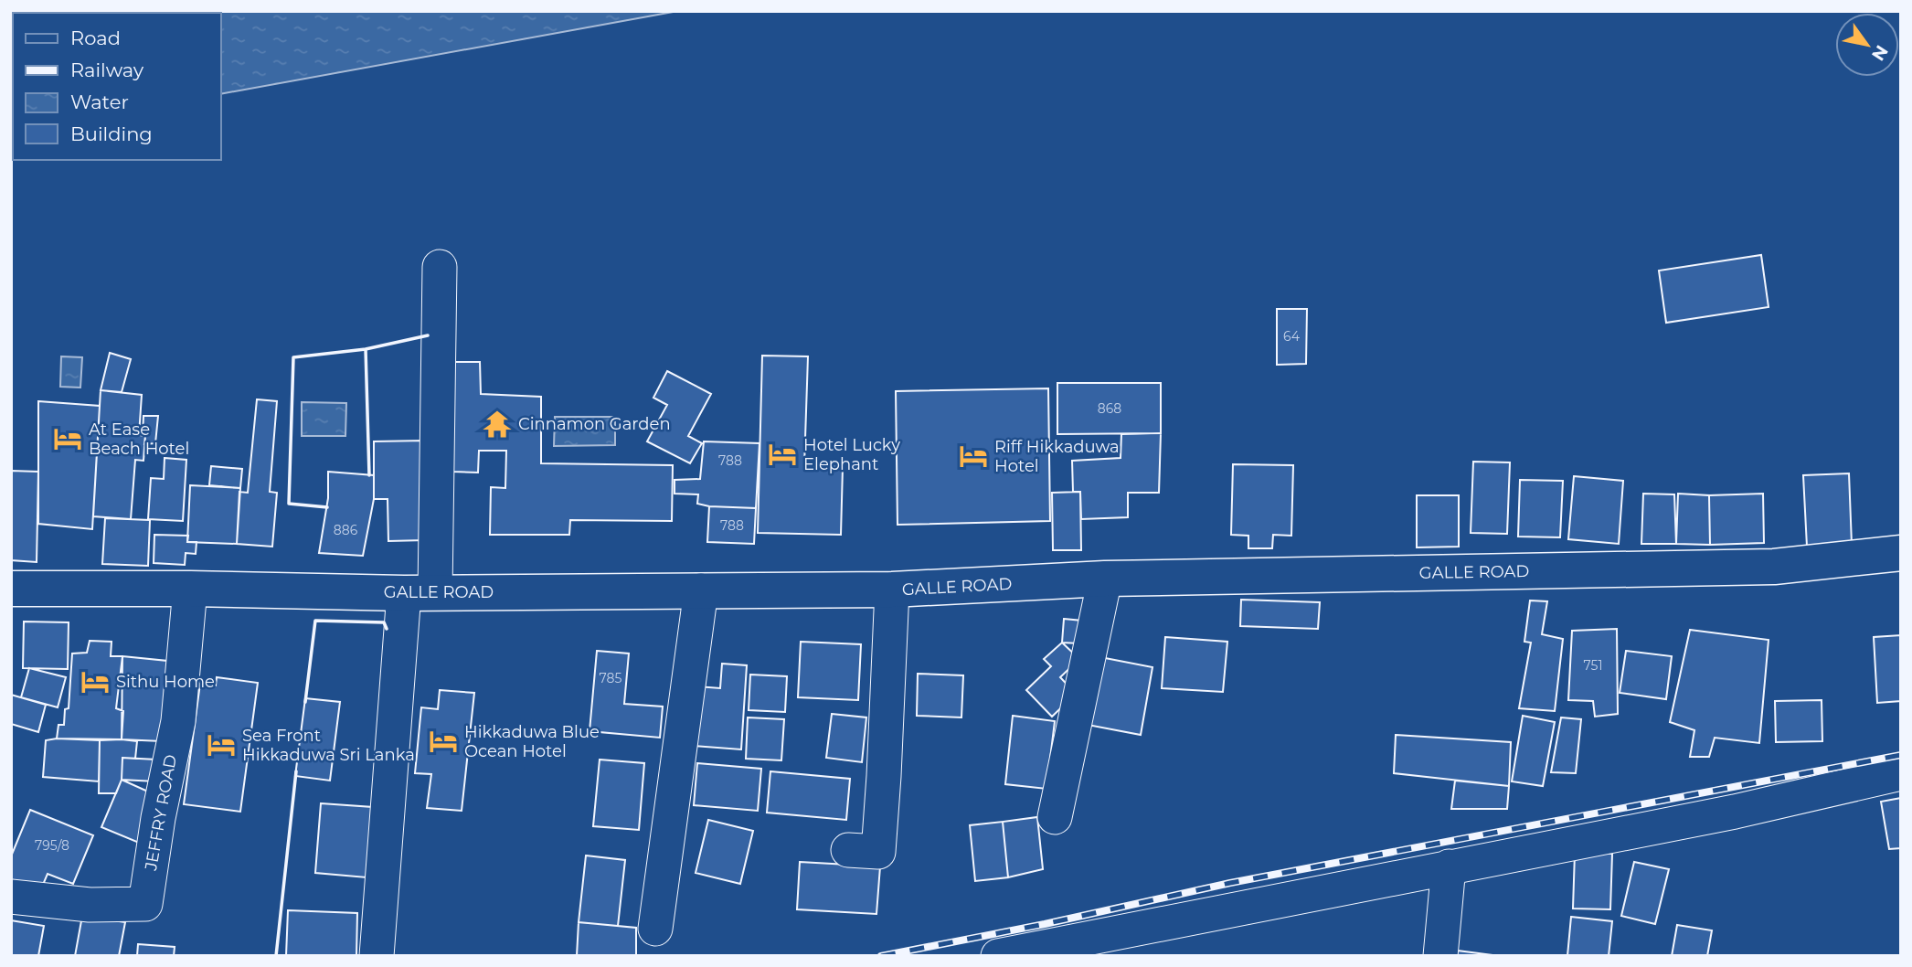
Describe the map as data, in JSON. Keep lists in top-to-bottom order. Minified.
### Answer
{"streets":{"highway":["GALLE ROAD"],"street":["JEFFRY ROAD"]},"crossings":[["GALLE ROAD","JEFFRY ROAD"]],"places":{"temple":["Cinnamon Garden"],"hotel":["At Ease Beach Hotel","Hotel Lucky Elephant","Riff Hikkaduwa Hotel","Sithu Home","Hikkaduwa Blue Ocean Hotel","Sea Front Hikkaduwa Sri Lanka"]},"house_numbers":["64","868","788","788","886","751","785","795/8"],"legend":["Road","Railway","Water","Building"],"north":"bottom right"}
